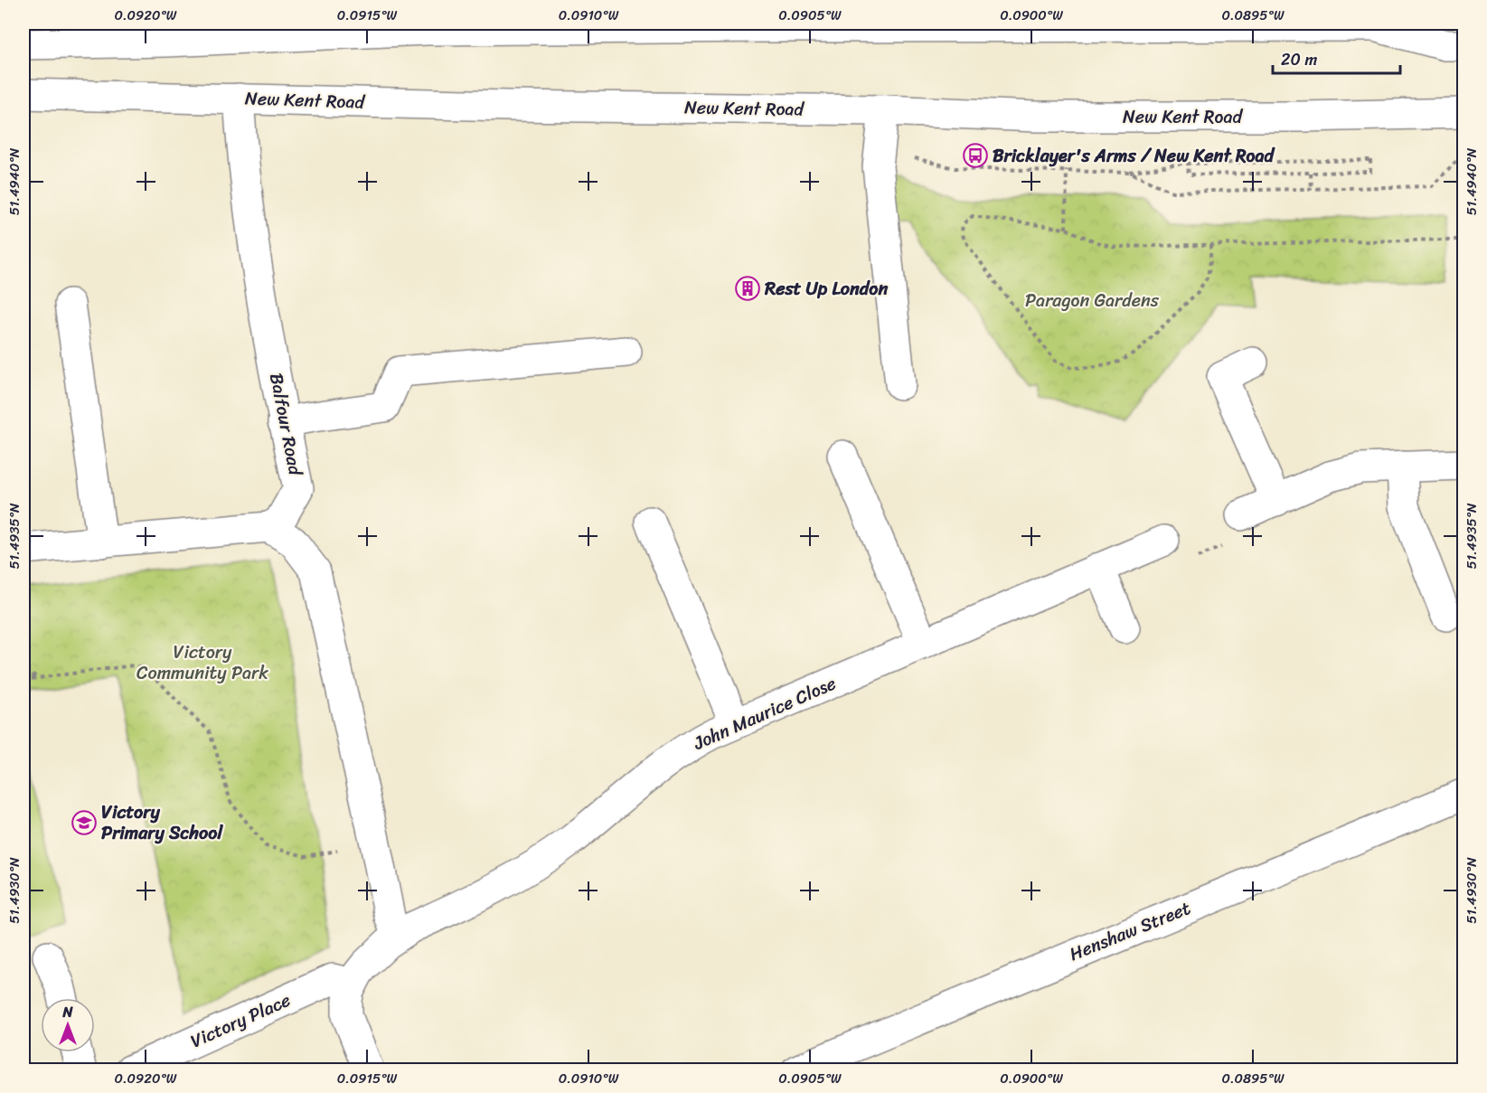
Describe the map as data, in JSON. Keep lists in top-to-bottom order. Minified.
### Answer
{"streets":{"main road":["New Kent Road","Balfour Road","John Maurice Close","Henshaw Street","Victory Place"]},"crossings":[["New Kent Road","Balfour Road"],["John Maurice Close","Victory Place"]],"parks":["Paragon Gardens","Victory Community Park"],"places":{"bus stop":["Bricklayer's Arms / New Kent Road"],"building":["Rest Up London"],"school or university":["Victory Primary School"]},"scale_bar":"20 m","north":"top","coordinates":["0.0920°W","0.0915°W","0.0910°W","0.0905°W","0.0900°W","0.0895°W","51.4940°N","51.4935°N","51.4930°N"]}
